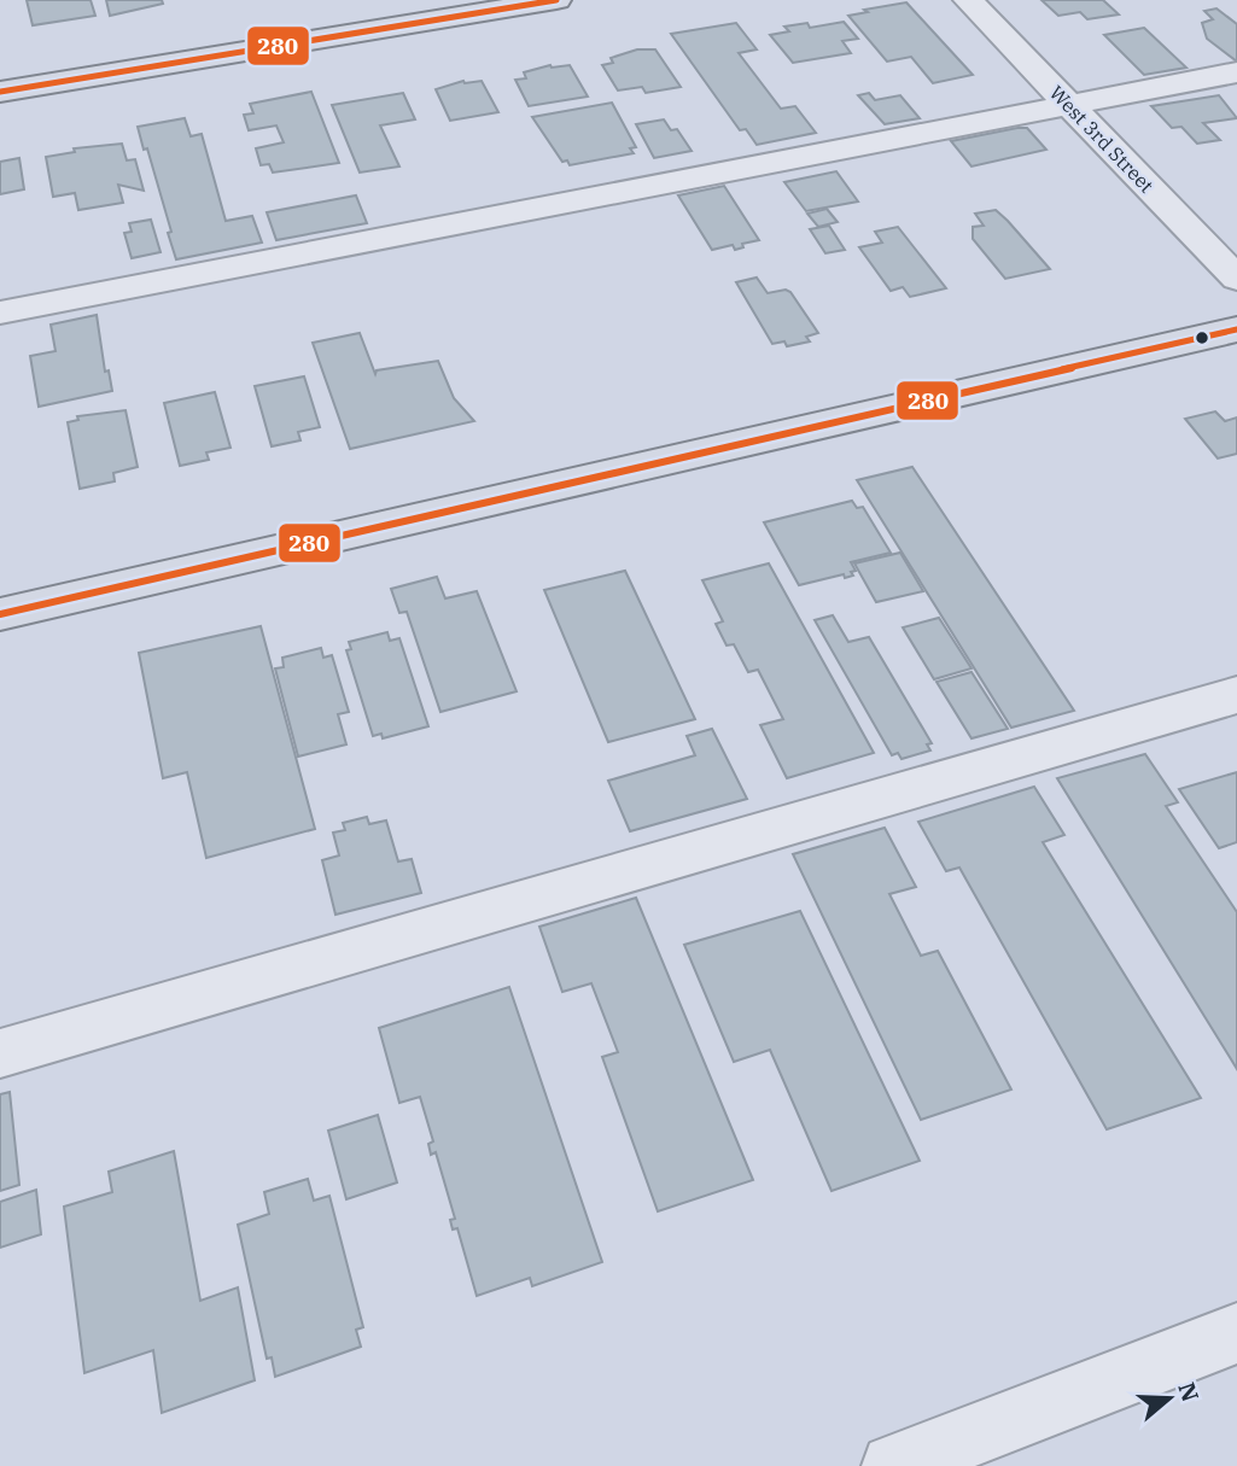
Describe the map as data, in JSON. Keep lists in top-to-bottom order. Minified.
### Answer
{"streets":{"street":["West 3rd Street"]},"lines":["transit line 280"],"north":"right"}
